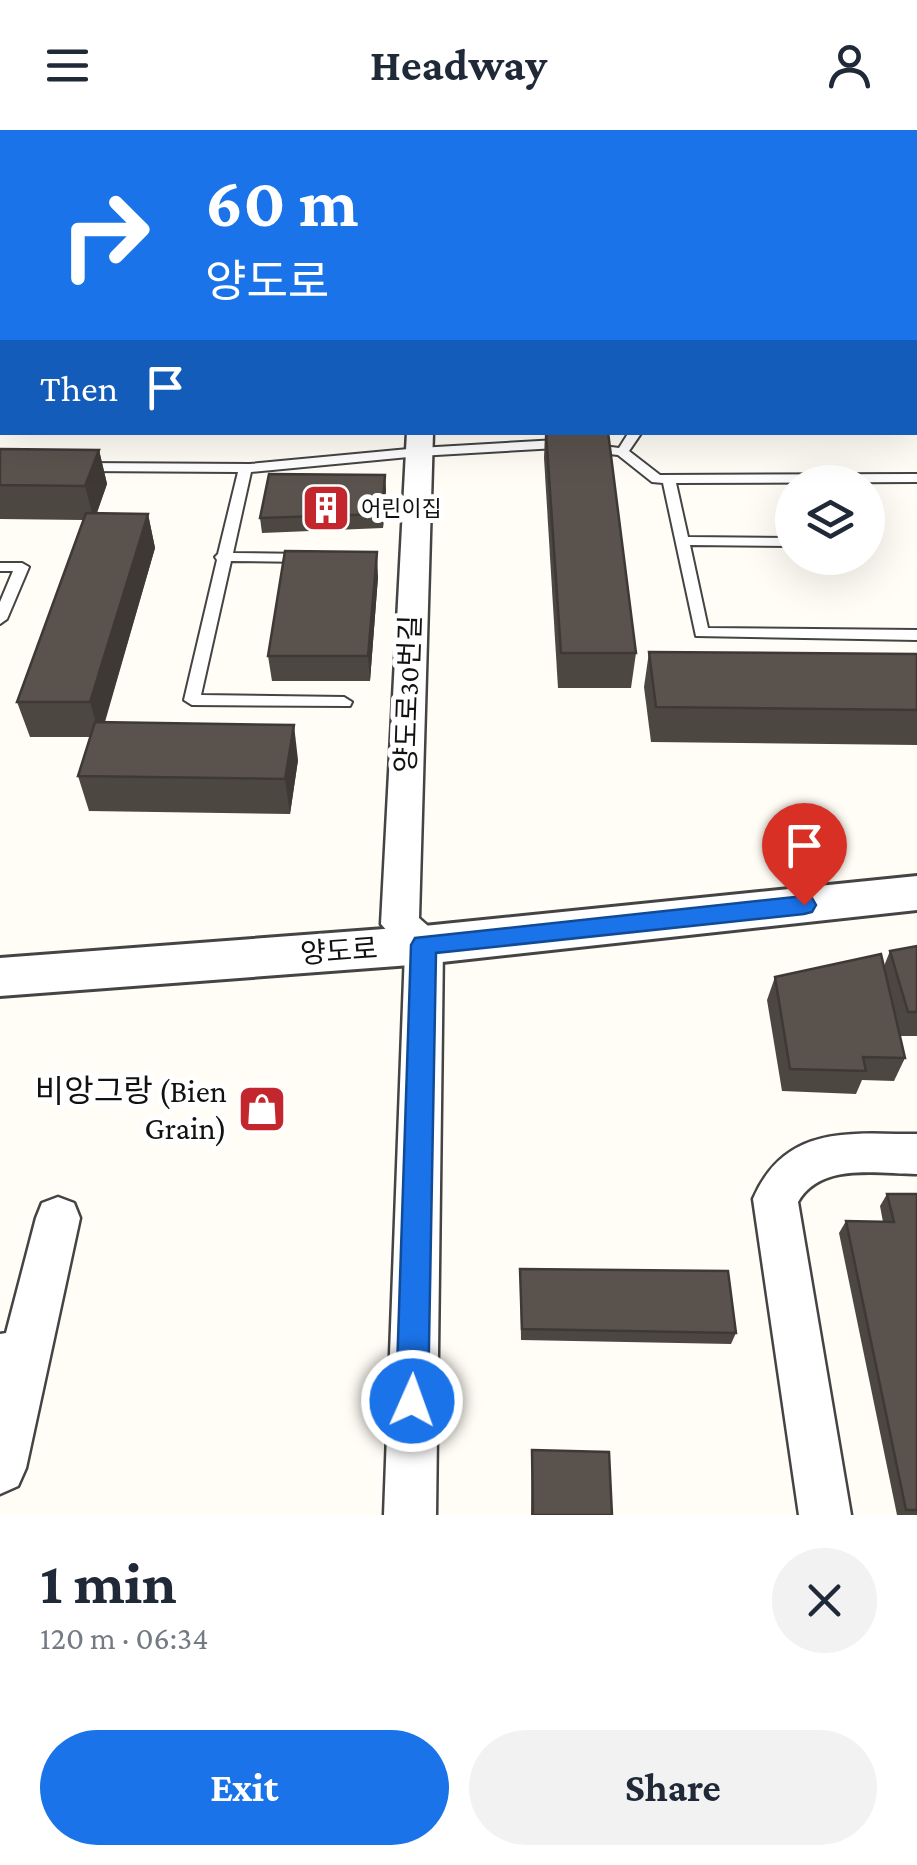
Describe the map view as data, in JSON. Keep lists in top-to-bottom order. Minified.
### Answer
{"streets":{"street":["양도로30번길","양도로"]},"crossings":[["양도로30번길","양도로"]],"places":{"building":["어린이집"],"shop":["비앙그랑 (Bien Grain)"]},"page":{"header":"Headway","turn":["60 m","양도로"],"then":"Then","heading":["1 min","120 m · 06:34"],"buttons":["Exit","Share"]}}
